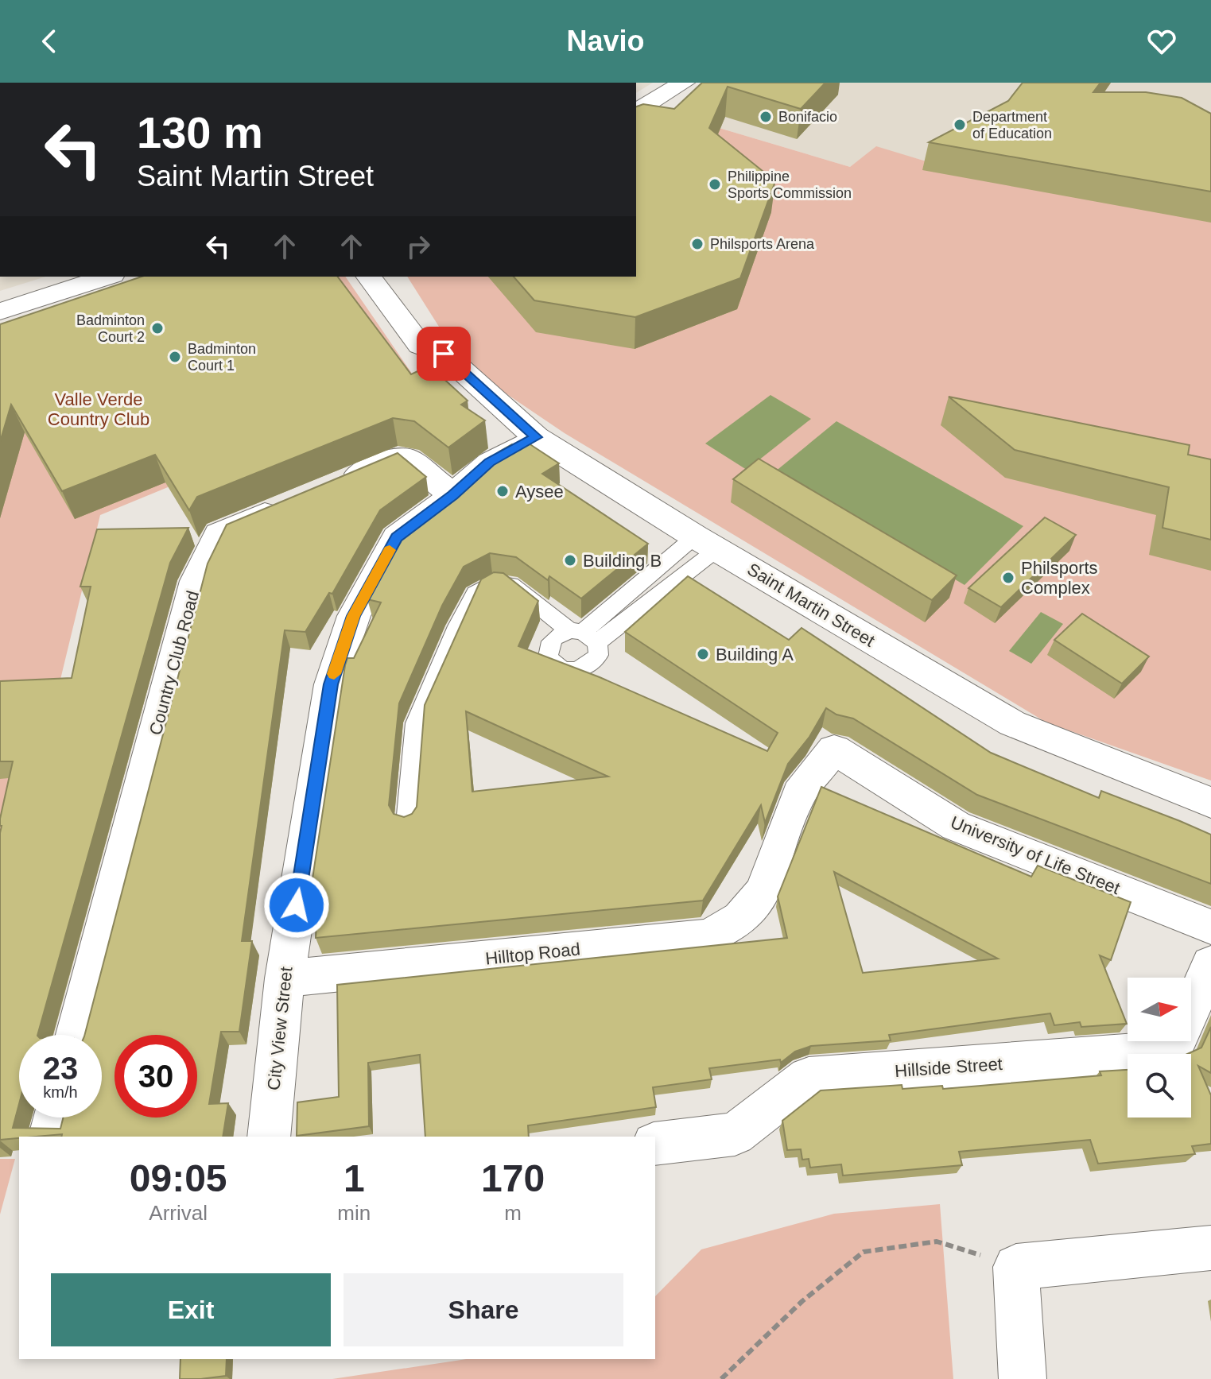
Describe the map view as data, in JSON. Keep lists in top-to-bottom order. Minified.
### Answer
{"streets":{"street":["Saint Martin Street","Country Club Road","University of Life Street","Hilltop Road","City View Street","Hillside Street"]},"crossings":[["Saint Martin Street","City View Street"],["University of Life Street","Hilltop Road"],["Hilltop Road","City View Street"]],"parks":["Valle Verde Country Club"],"places":["Bonifacio","Department of Education","Philippine Sports Commission","Philsports Arena","Badminton Court 2","Badminton Court 1","Aysee","Building B","Philsports Complex","Building A"],"north":"right","page":{"header":"Navio","turn":["130 m","Saint Martin Street"],"speed":"23 km/h","limit":"30","eta":["09:05","Arrival","1","min","170","m"],"buttons":["Exit","Share"]}}
